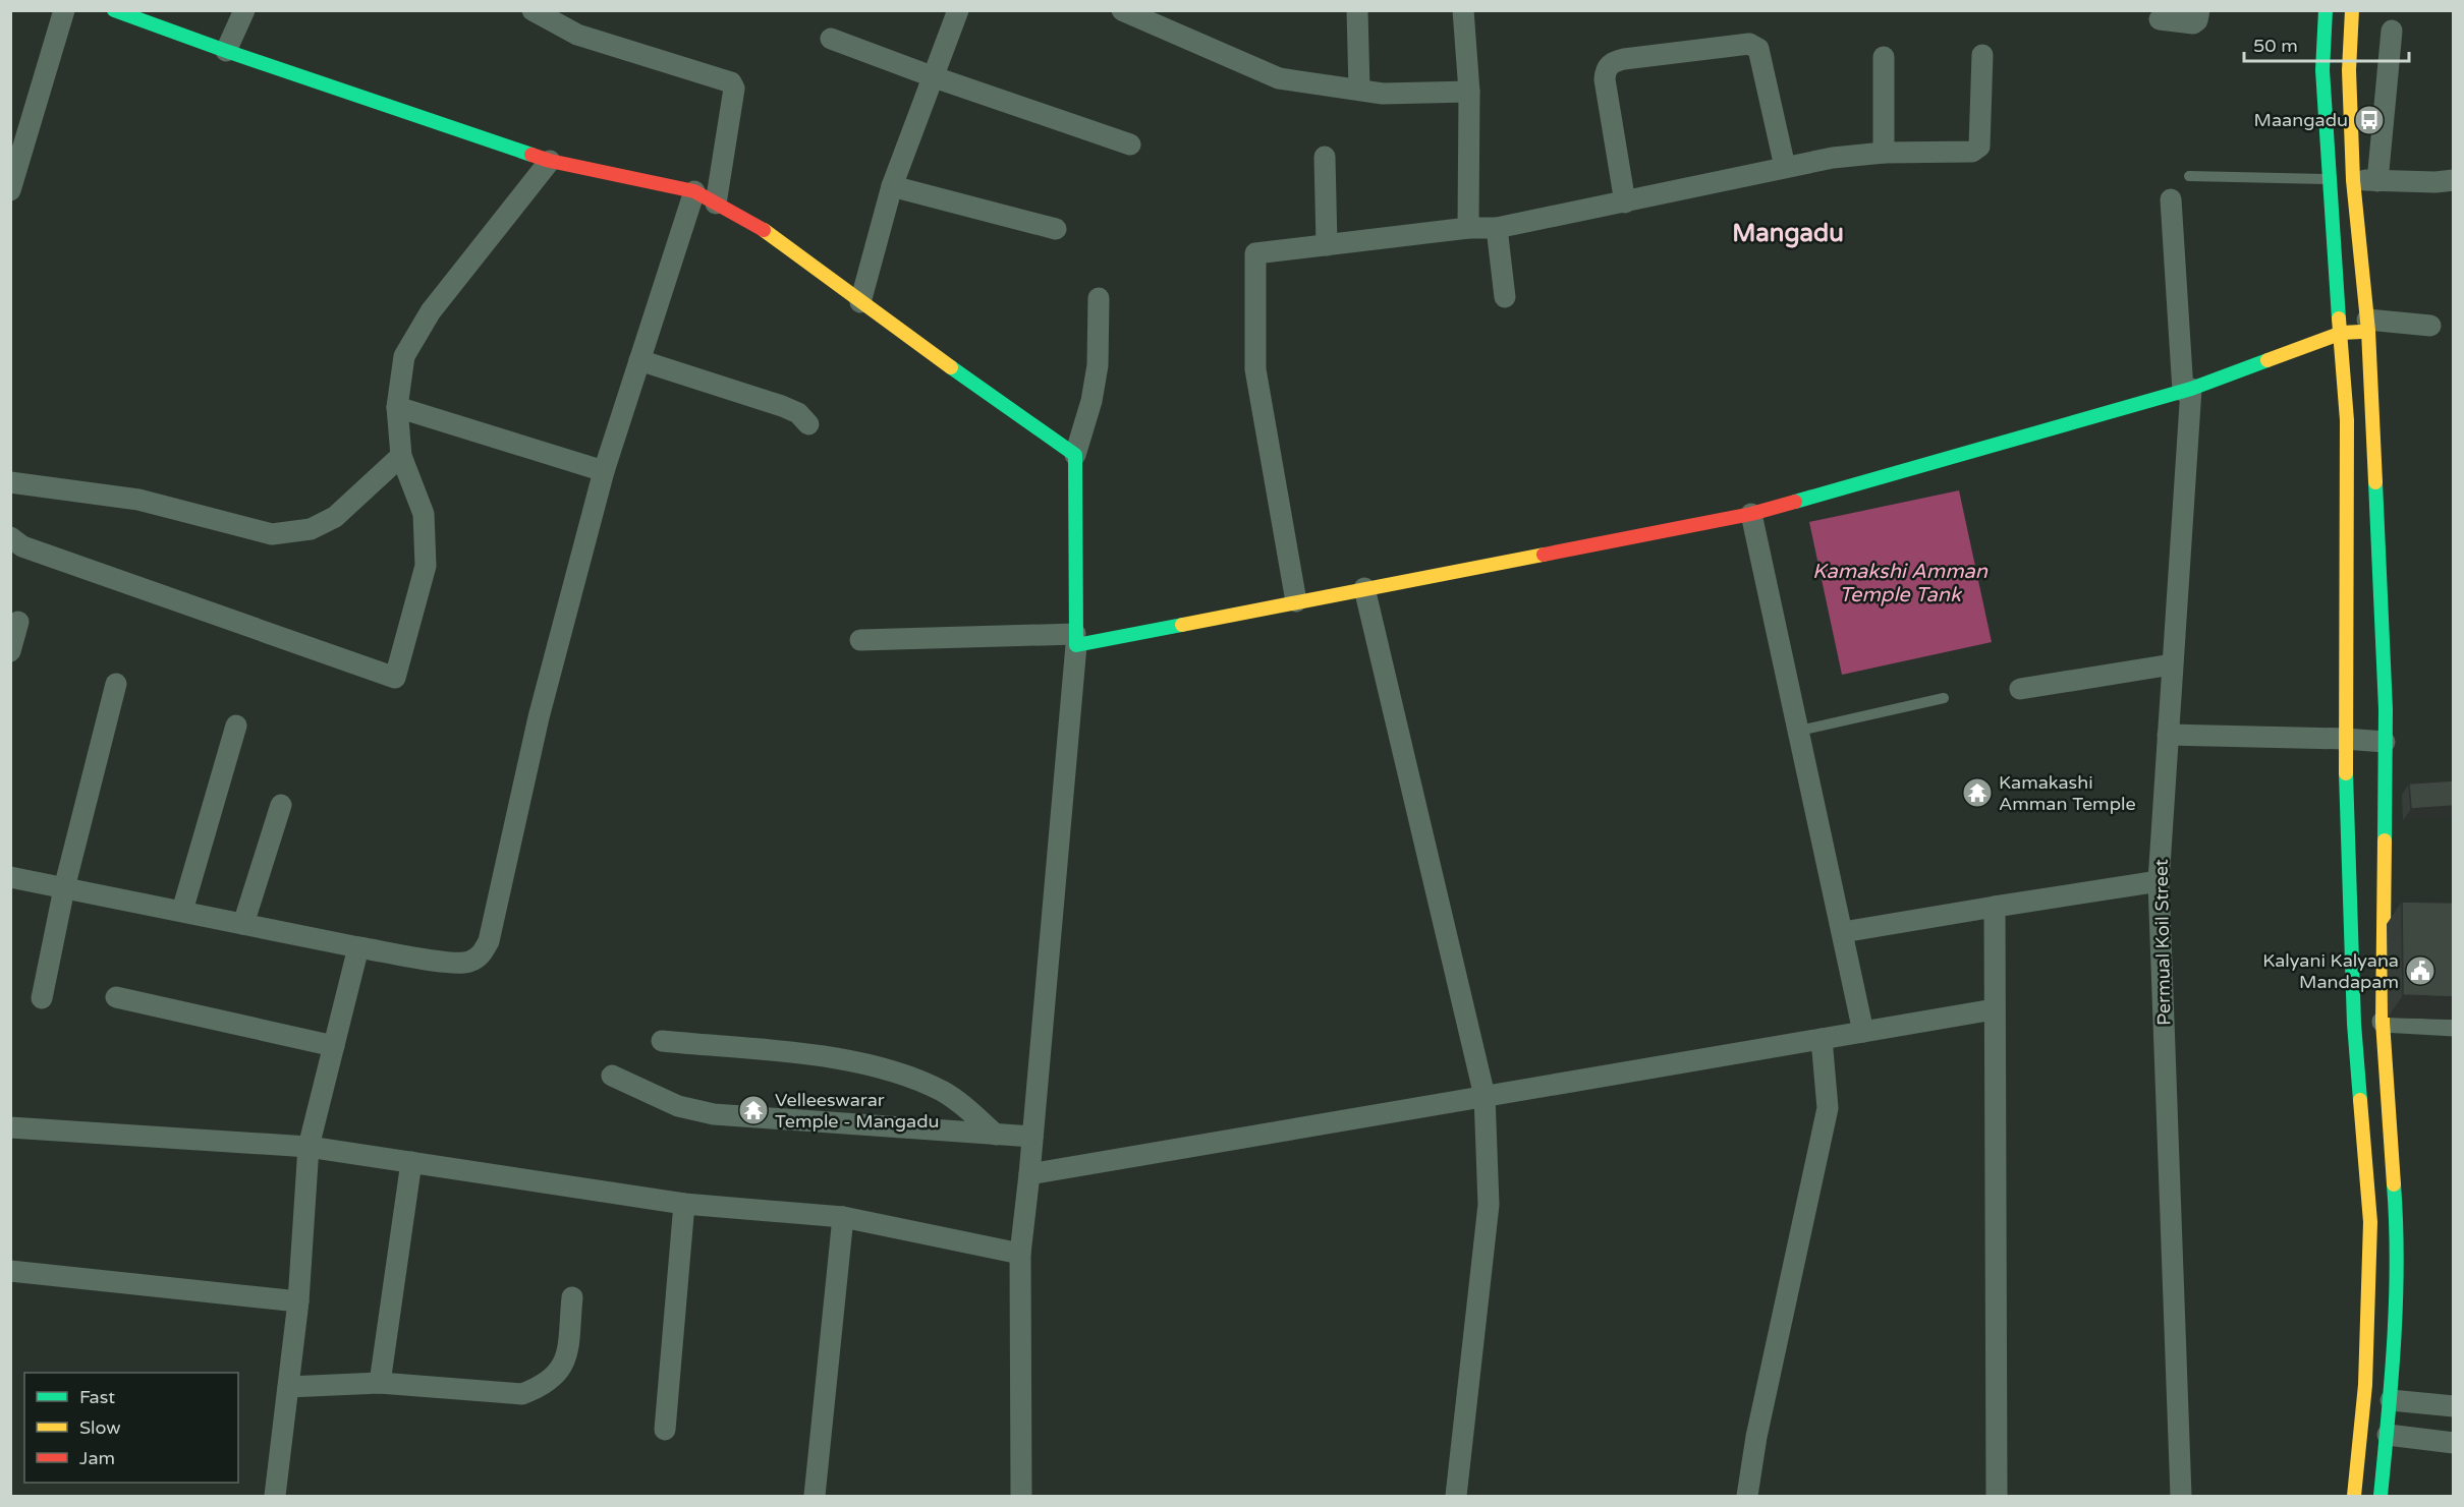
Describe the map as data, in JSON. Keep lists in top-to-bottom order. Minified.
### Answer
{"streets":{"street":["Permual Koil Street"]},"districts":["Mangadu"],"water":["Kamakshi Amman Temple Tank"],"places":{"bus stop":["Maangadu"],"temple":["Kamakashi Amman Temple","Velleeswarar Temple - Mangadu"],"public building":["Kalyani Kalyana Mandapam"]},"legend":["Fast","Slow","Jam"],"scale_bar":"50 m"}
